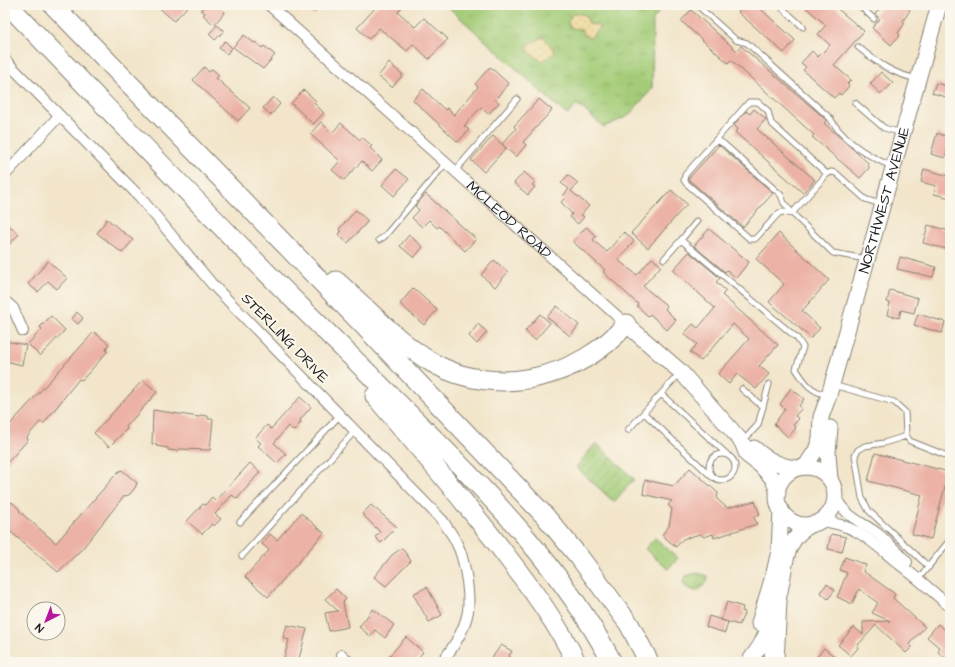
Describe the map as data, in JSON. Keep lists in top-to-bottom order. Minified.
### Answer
{"streets":{"main road":["NORTHWEST AVENUE","MCLEOD ROAD"],"street":["STERLING DRIVE"]},"crossings":[["NORTHWEST AVENUE","MCLEOD ROAD"]],"north":"bottom left"}
